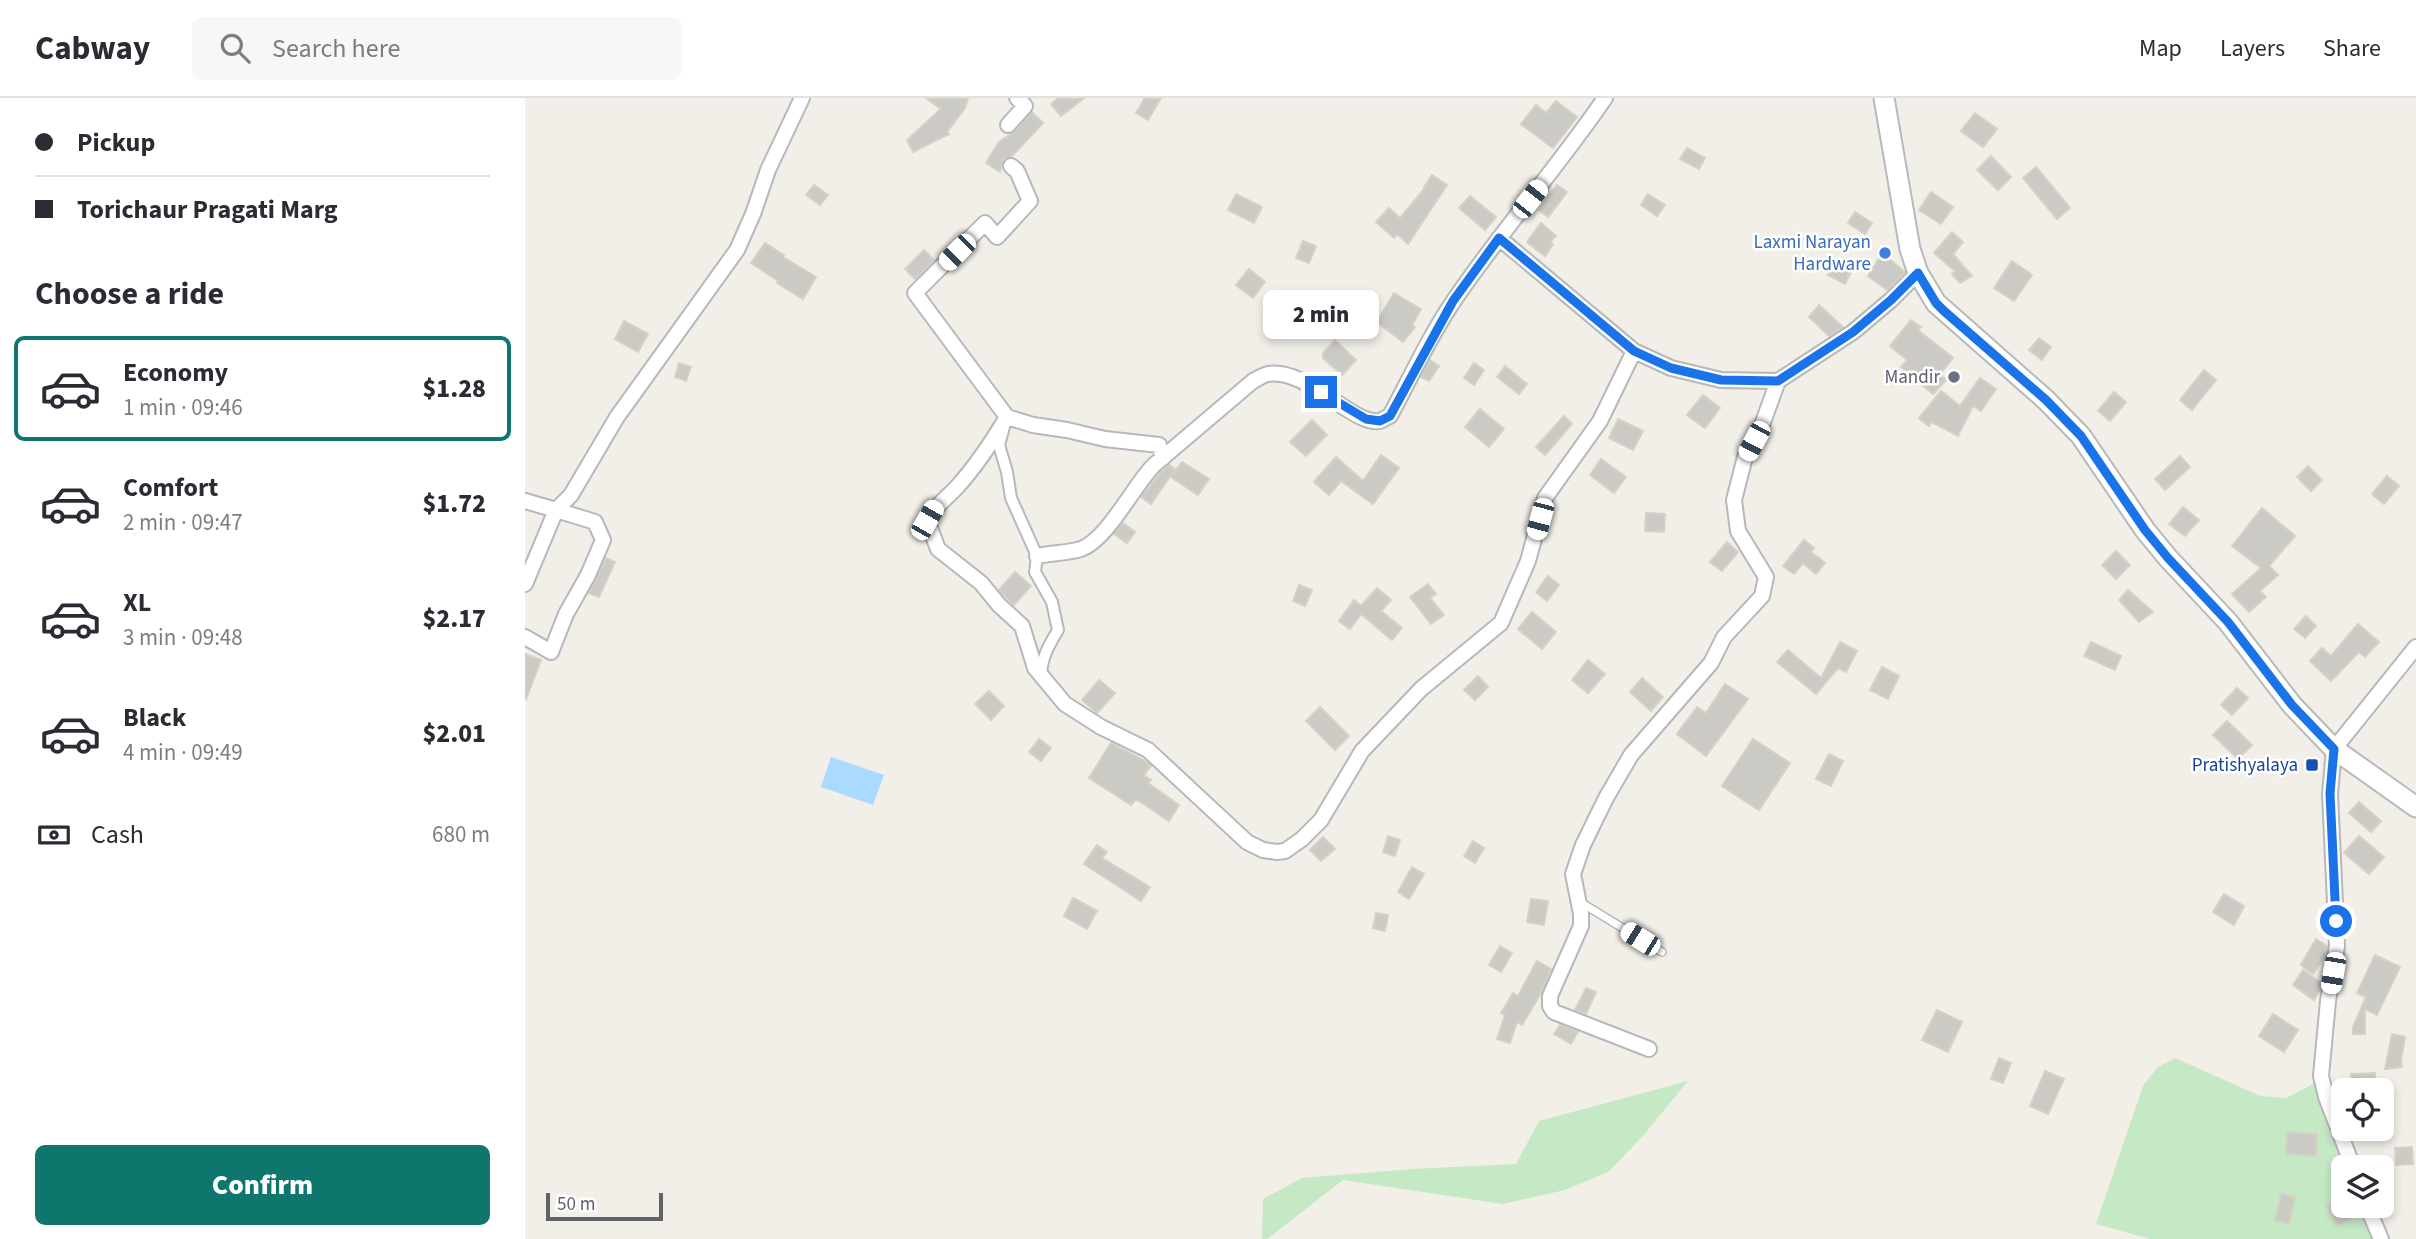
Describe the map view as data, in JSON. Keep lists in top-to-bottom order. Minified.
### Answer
{"places":{"other":["Laxmi Narayan Hardware","Mandir"],"transit":["Pratishyalaya"]},"scale_bar":"50 m","page":{"header":"Cabway","search":"Search here","nav":["Map","Layers","Share"],"banner":["Pickup","Torichaur Pragati Marg"],"heading":"Choose a ride","bubble":"2 min","list":[{"name":"Economy","note":"1 min · 09:46","value":"$1.28"},{"name":"Comfort","note":"2 min · 09:47","value":"$1.72"},{"name":"XL","note":"3 min · 09:48","value":"$2.17"},{"name":"Black","note":"4 min · 09:49","value":"$2.01"}],"pay":["Cash","680 m"],"buttons":"Confirm","scale":"50 m"}}
